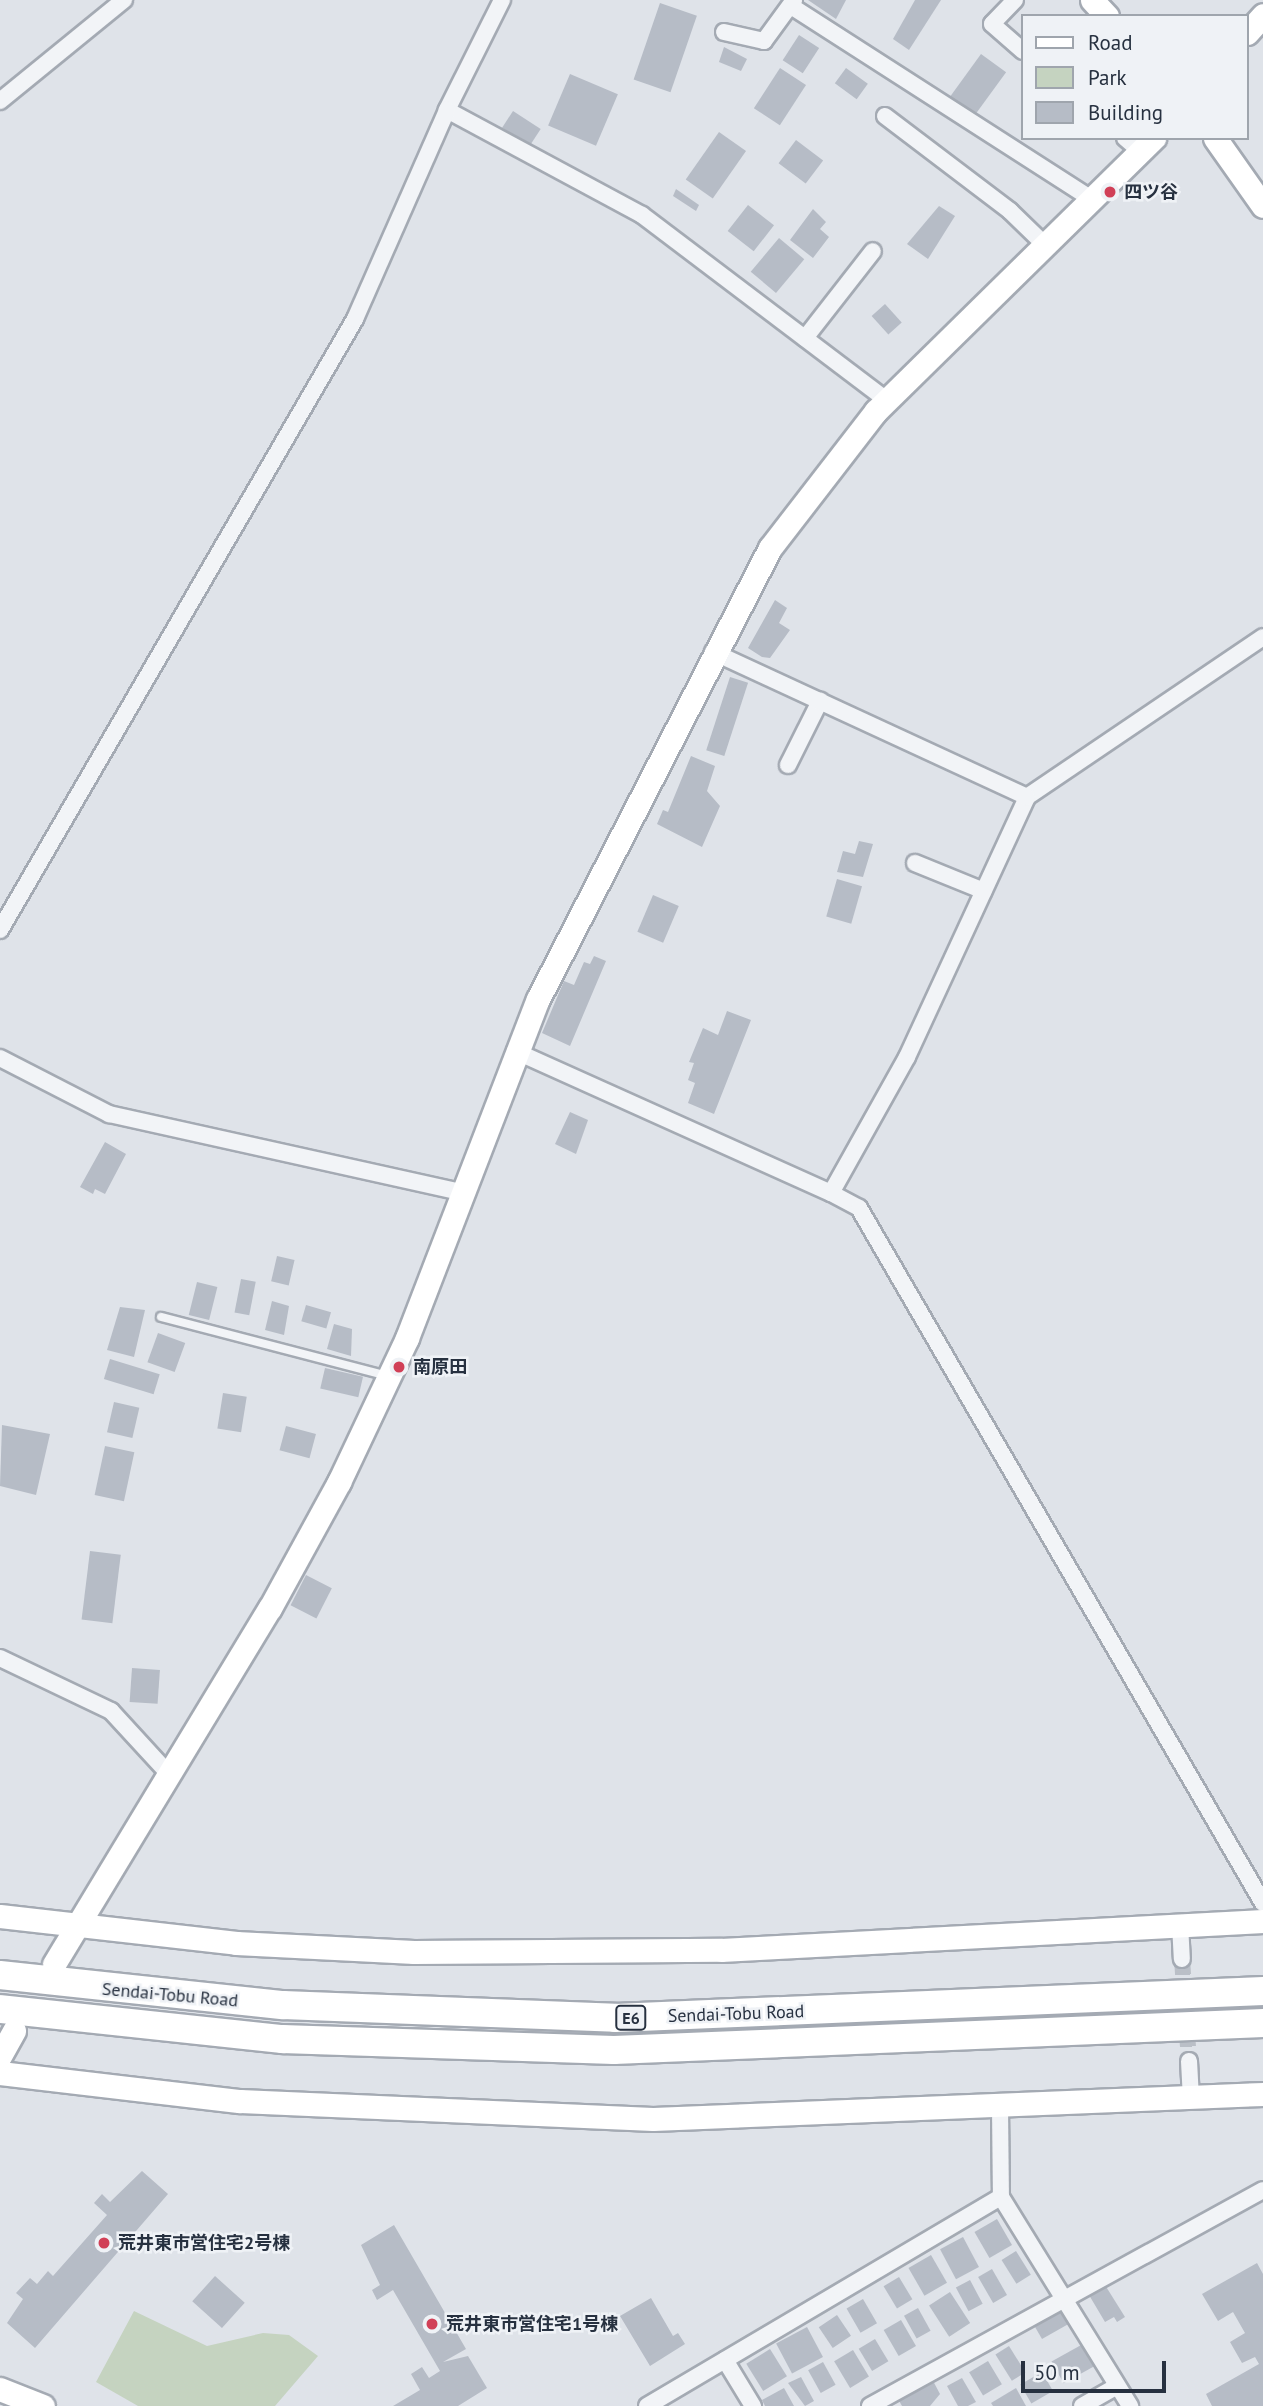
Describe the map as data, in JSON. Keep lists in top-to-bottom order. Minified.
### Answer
{"streets":{"highway":["Sendai-Tobu Road","E6"]},"places":["四ツ谷","南原田","荒井東市営住宅2号棟","荒井東市営住宅1号棟"],"legend":["Road","Park","Building"],"scale_bar":"50 m"}
